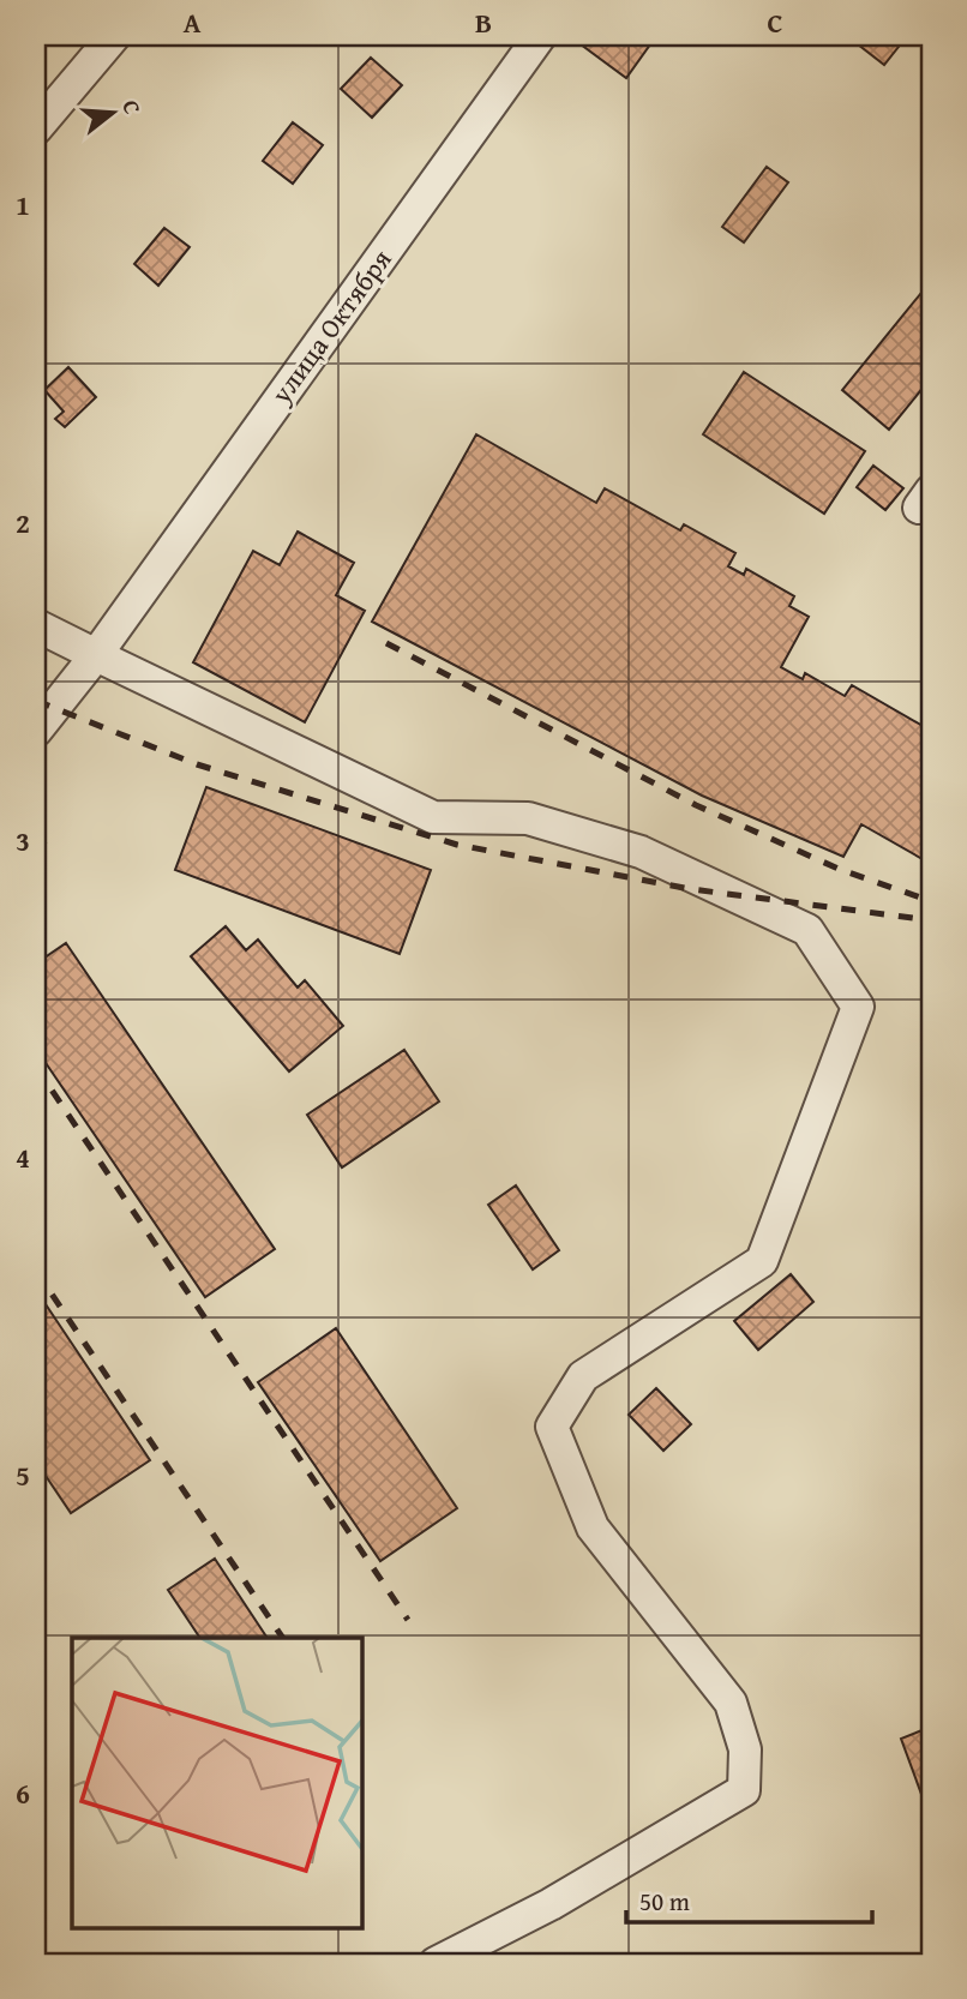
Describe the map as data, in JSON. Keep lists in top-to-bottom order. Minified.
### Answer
{"streets":{"street":["улица Октября"]},"scale_bar":"50 m","north":"right","grid":{"columns":["A","B","C"],"rows":["1","2","3","4","5","6"]}}
